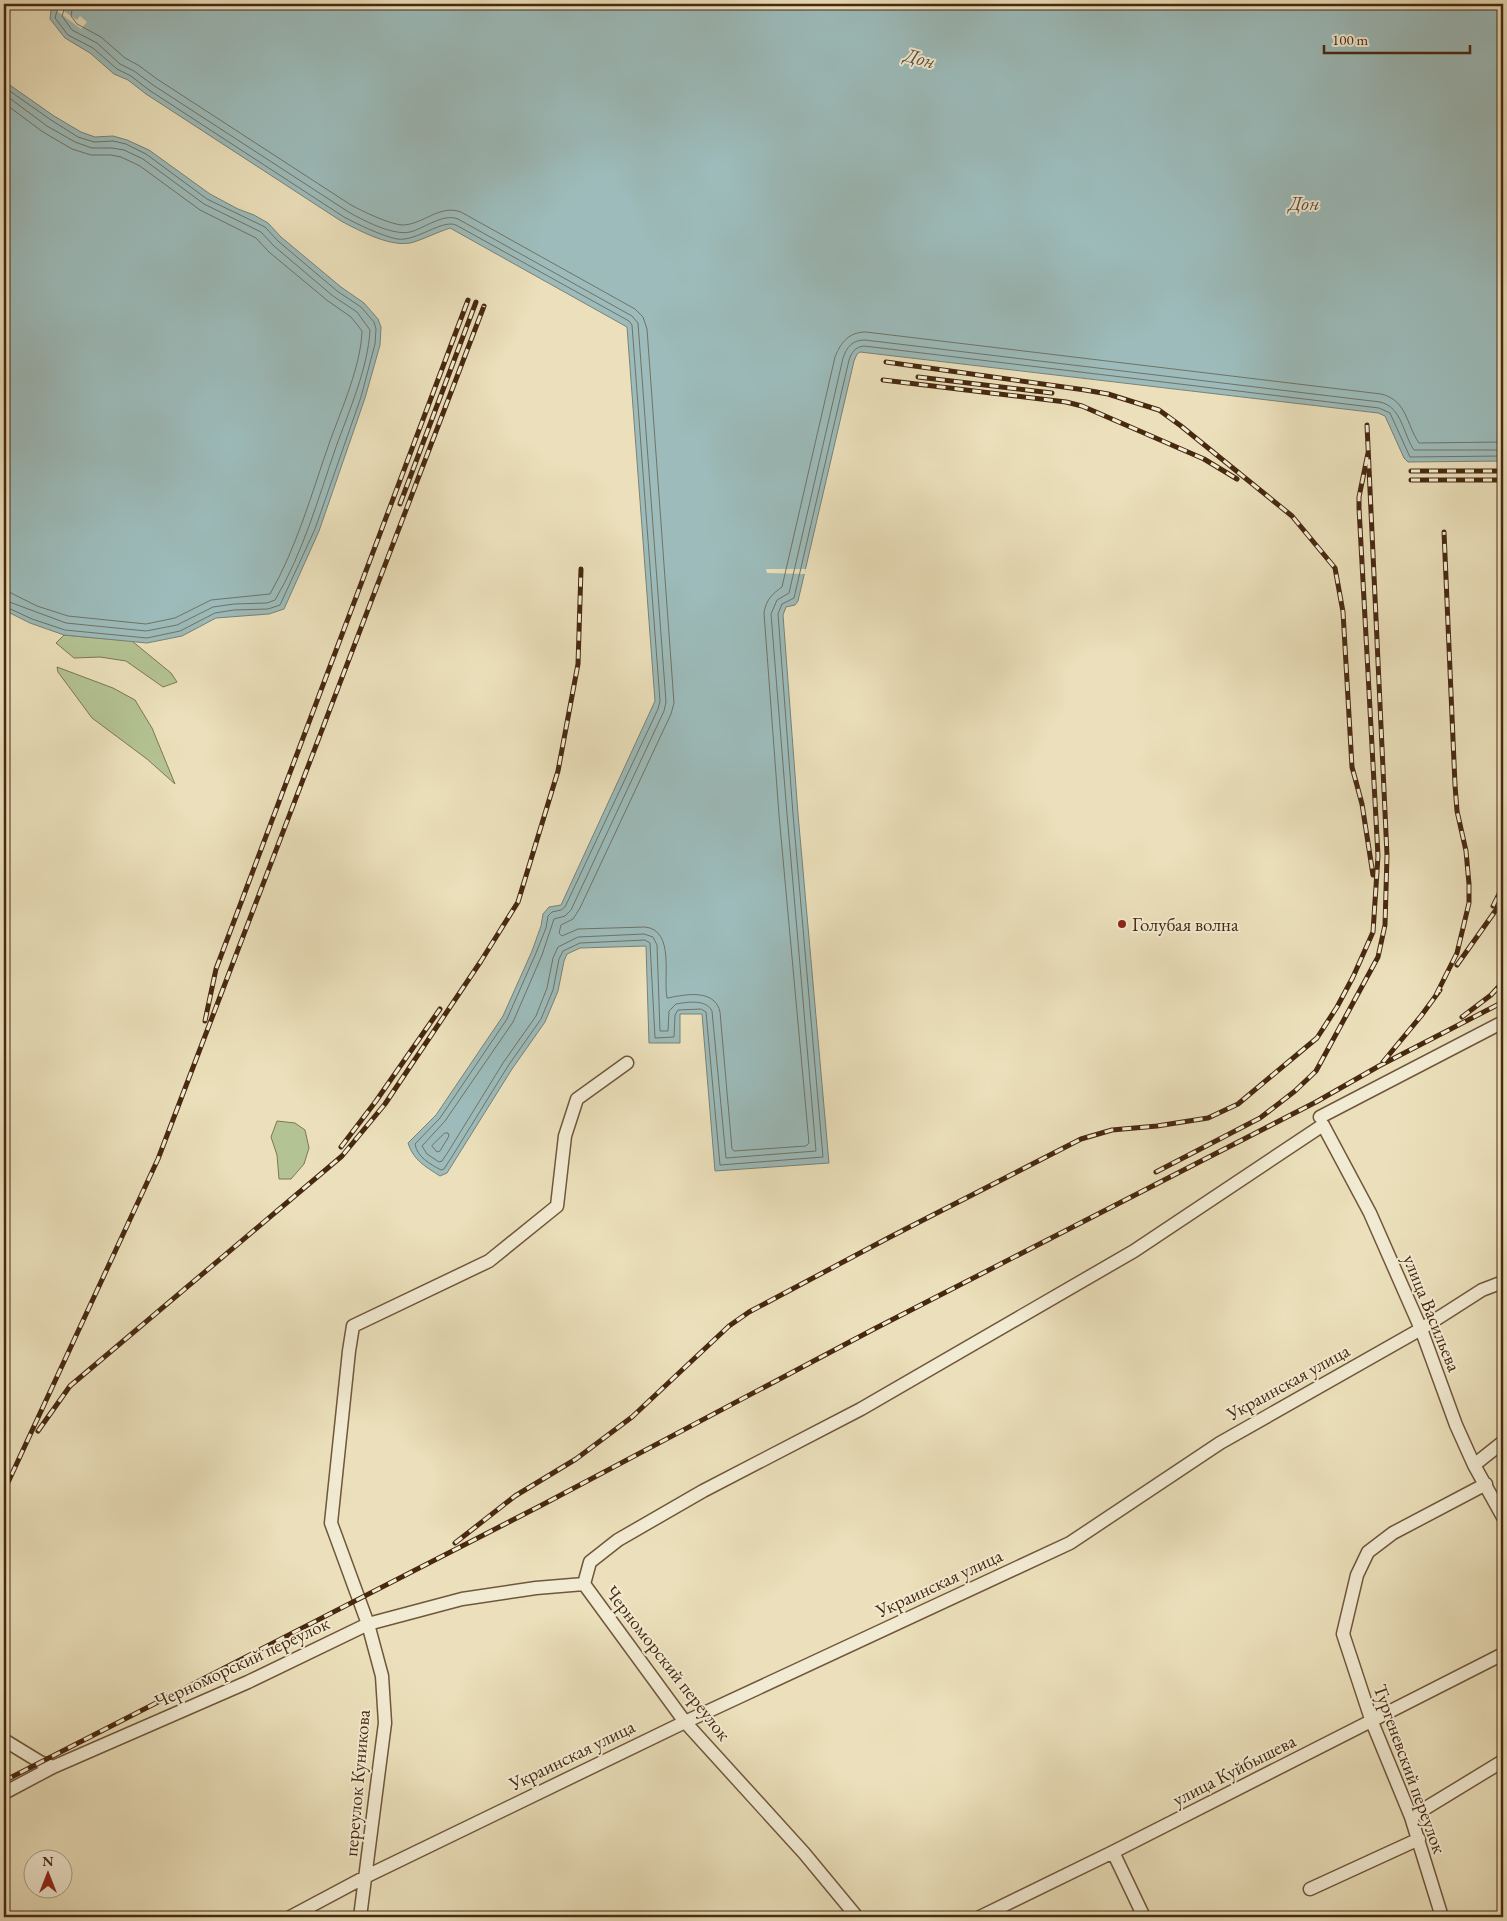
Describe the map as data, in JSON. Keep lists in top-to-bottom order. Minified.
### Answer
{"streets":{"street":["улица Васильева","Украинская улица","Черноморский переулок","Тургеневский переулок","улица Куйбышева","переулок Куникова"]},"crossings":[["улица Васильева","Украинская улица"],["улица Васильева","Тургеневский переулок"],["Украинская улица","Черноморский переулок"],["Украинская улица","переулок Куникова"],["Черноморский переулок","переулок Куникова"],["Тургеневский переулок","улица Куйбышева"]],"water":["Дон"],"places":["Голубая волна"],"scale_bar":"100 m","north":"top"}
